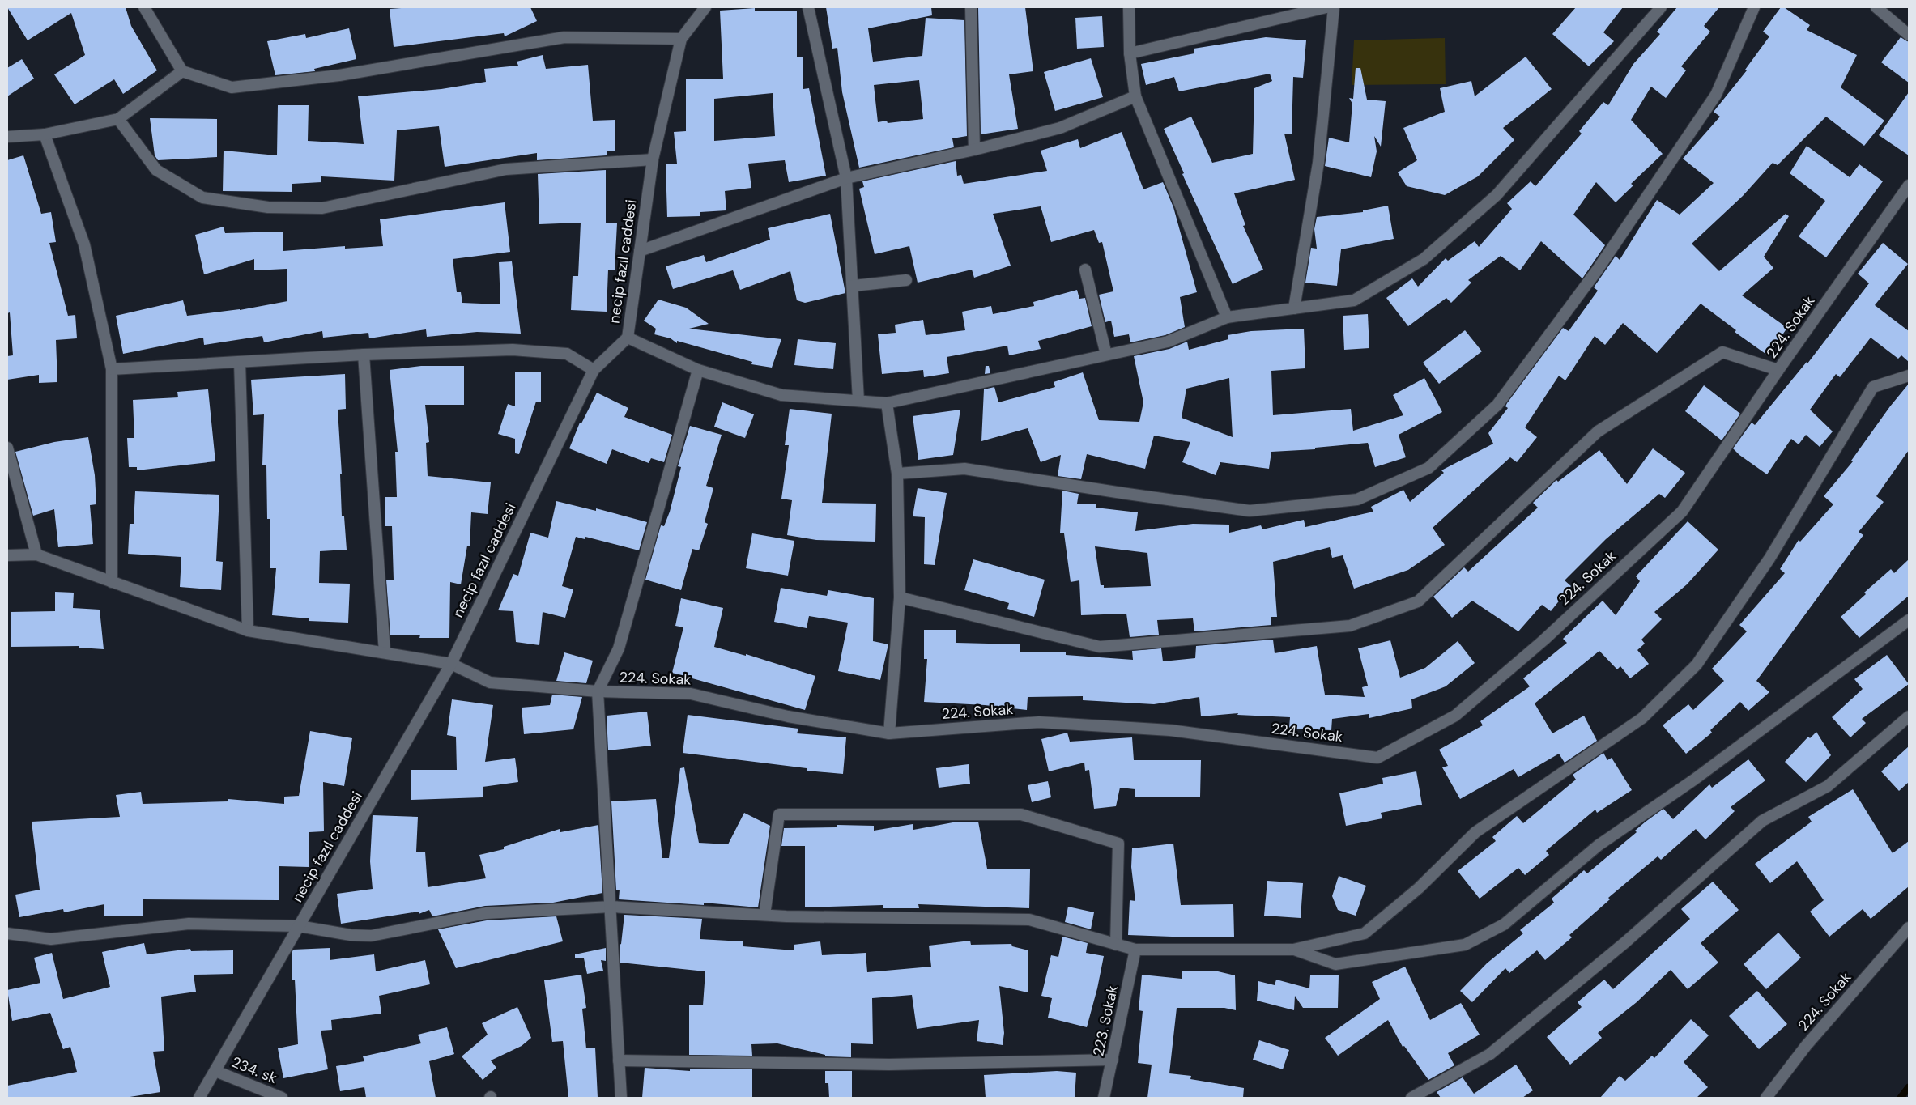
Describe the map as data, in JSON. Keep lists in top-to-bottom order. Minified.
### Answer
{"streets":{"street":["necip fazıl caddesi","224. Sokak","223. Sokak","234. sk"]},"crossings":[["necip fazıl caddesi","224. Sokak"],["necip fazıl caddesi","234. sk"]]}
